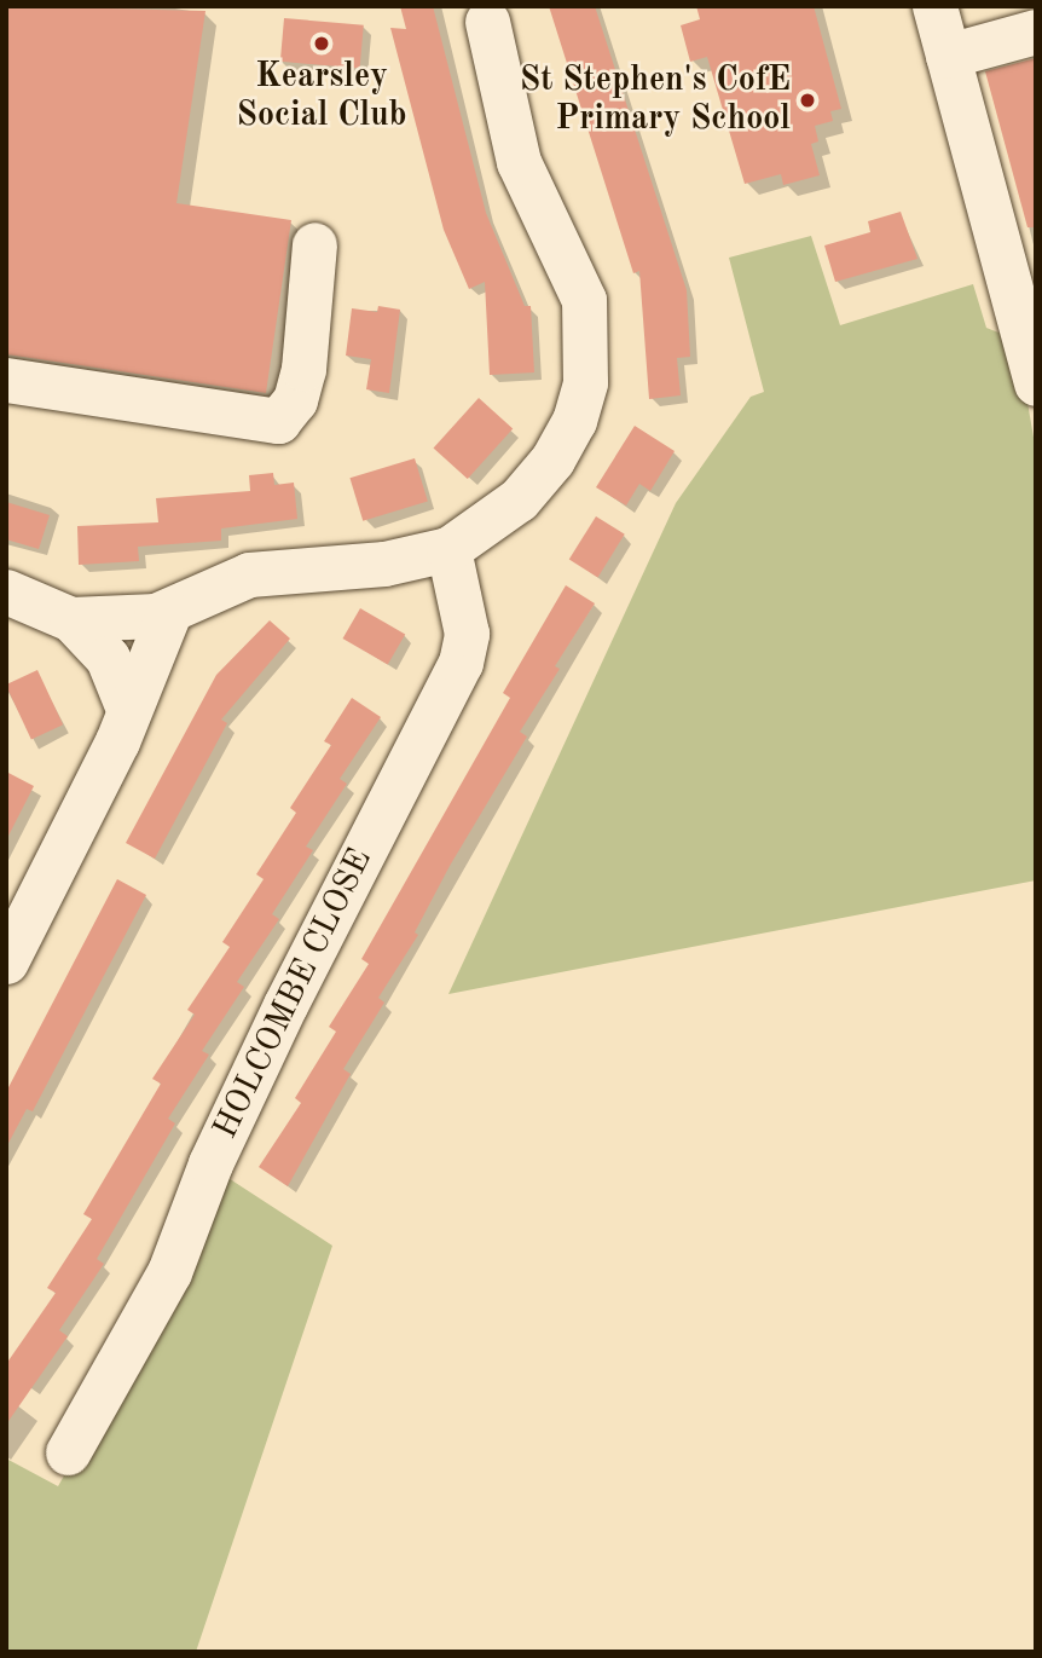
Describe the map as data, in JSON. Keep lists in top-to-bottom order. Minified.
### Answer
{"streets":{"street":["HOLCOMBE CLOSE"]},"places":["Kearsley Social Club","St Stephen's CofE Primary School"]}
